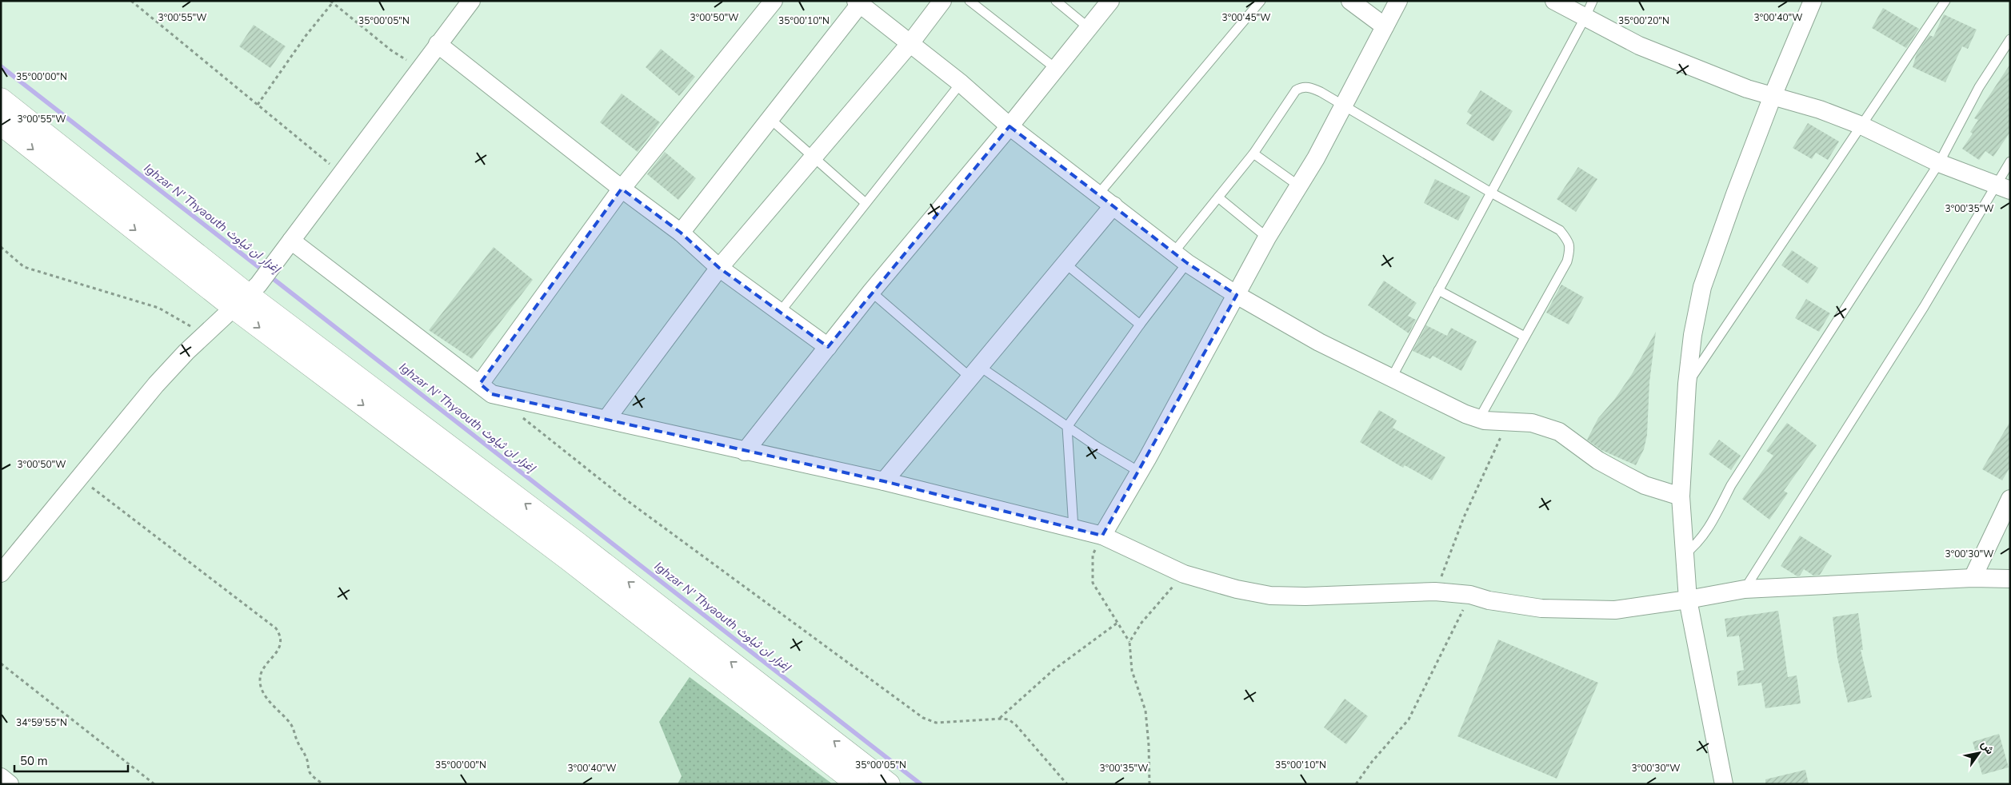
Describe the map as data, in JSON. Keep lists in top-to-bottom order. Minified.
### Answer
{"water":["Ighzar N' Thyaouth إغزار ان ثياوث"],"scale_bar":"50 m","north":"top right","coordinates":["3°00'50\"W","3°00'55\"W","3°00'45\"W","3°00'40\"W","35°00'05\"N","35°00'10\"N","35°00'20\"N","35°00'00\"N","3°00'35\"W","3°00'30\"W","34°59'55\"N"]}
